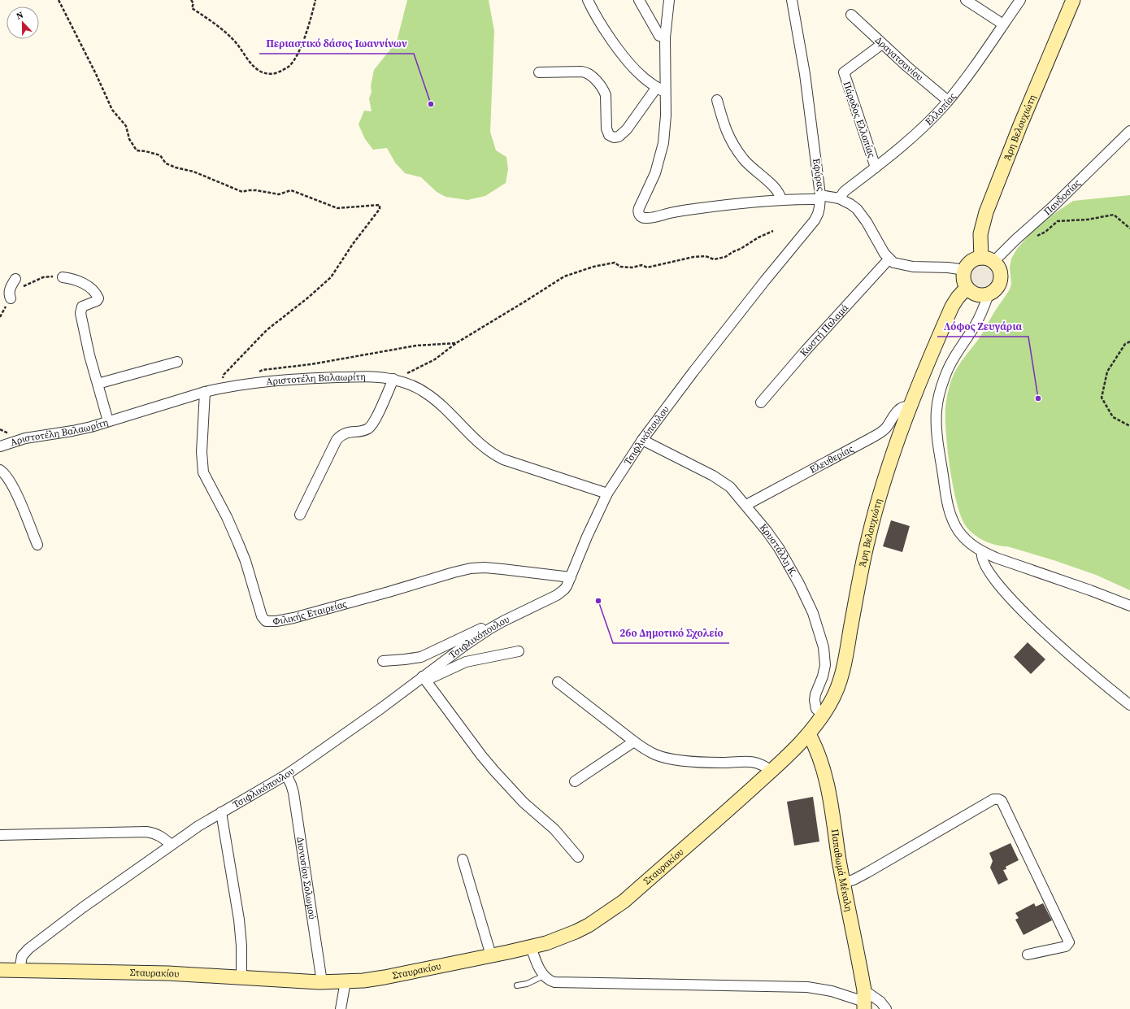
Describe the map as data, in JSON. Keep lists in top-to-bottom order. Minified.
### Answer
{"streets":{"street":["Δραγατσανίου","Ελλοπίας","Πάροδος Ελλοπίας","Άρη Βελουχιώτη","Εφύρας","Πανδοσίας","Κωστή Παλαμά","Αριστοτέλη Βαλαωρίτη","Τσιφλικόπουλου","Ελευθερίας","Κρυστάλλη Κ.","Φιλικής Εταιρείας","Σταυρακίου","Παπαθωμά Μέκαλη","Διονυσίου Σολωμού"]},"crossings":[["Δραγατσανίου","Ελλοπίας"],["Δραγατσανίου","Πάροδος Ελλοπίας"],["Ελλοπίας","Πάροδος Ελλοπίας"],["Ελλοπίας","Εφύρας"],["Άρη Βελουχιώτη","Εφύρας"],["Άρη Βελουχιώτη","Πανδοσίας"],["Άρη Βελουχιώτη","Ελευθερίας"],["Άρη Βελουχιώτη","Κρυστάλλη Κ."],["Άρη Βελουχιώτη","Σταυρακίου"],["Άρη Βελουχιώτη","Παπαθωμά Μέκαλη"],["Εφύρας","Πανδοσίας"],["Εφύρας","Κωστή Παλαμά"],["Εφύρας","Τσιφλικόπουλου"],["Αριστοτέλη Βαλαωρίτη","Τσιφλικόπουλου"],["Αριστοτέλη Βαλαωρίτη","Φιλικής Εταιρείας"],["Τσιφλικόπουλου","Κρυστάλλη Κ."],["Τσιφλικόπουλου","Φιλικής Εταιρείας"],["Τσιφλικόπουλου","Σταυρακίου"],["Τσιφλικόπουλου","Διονυσίου Σολωμού"],["Ελευθερίας","Κρυστάλλη Κ."],["Σταυρακίου","Διονυσίου Σολωμού"]],"places":["Περιαστικό δάσος Ιωαννίνων","Λόφος Ζευγάρια","26ο Δημοτικό Σχολείο"],"north":"top"}
